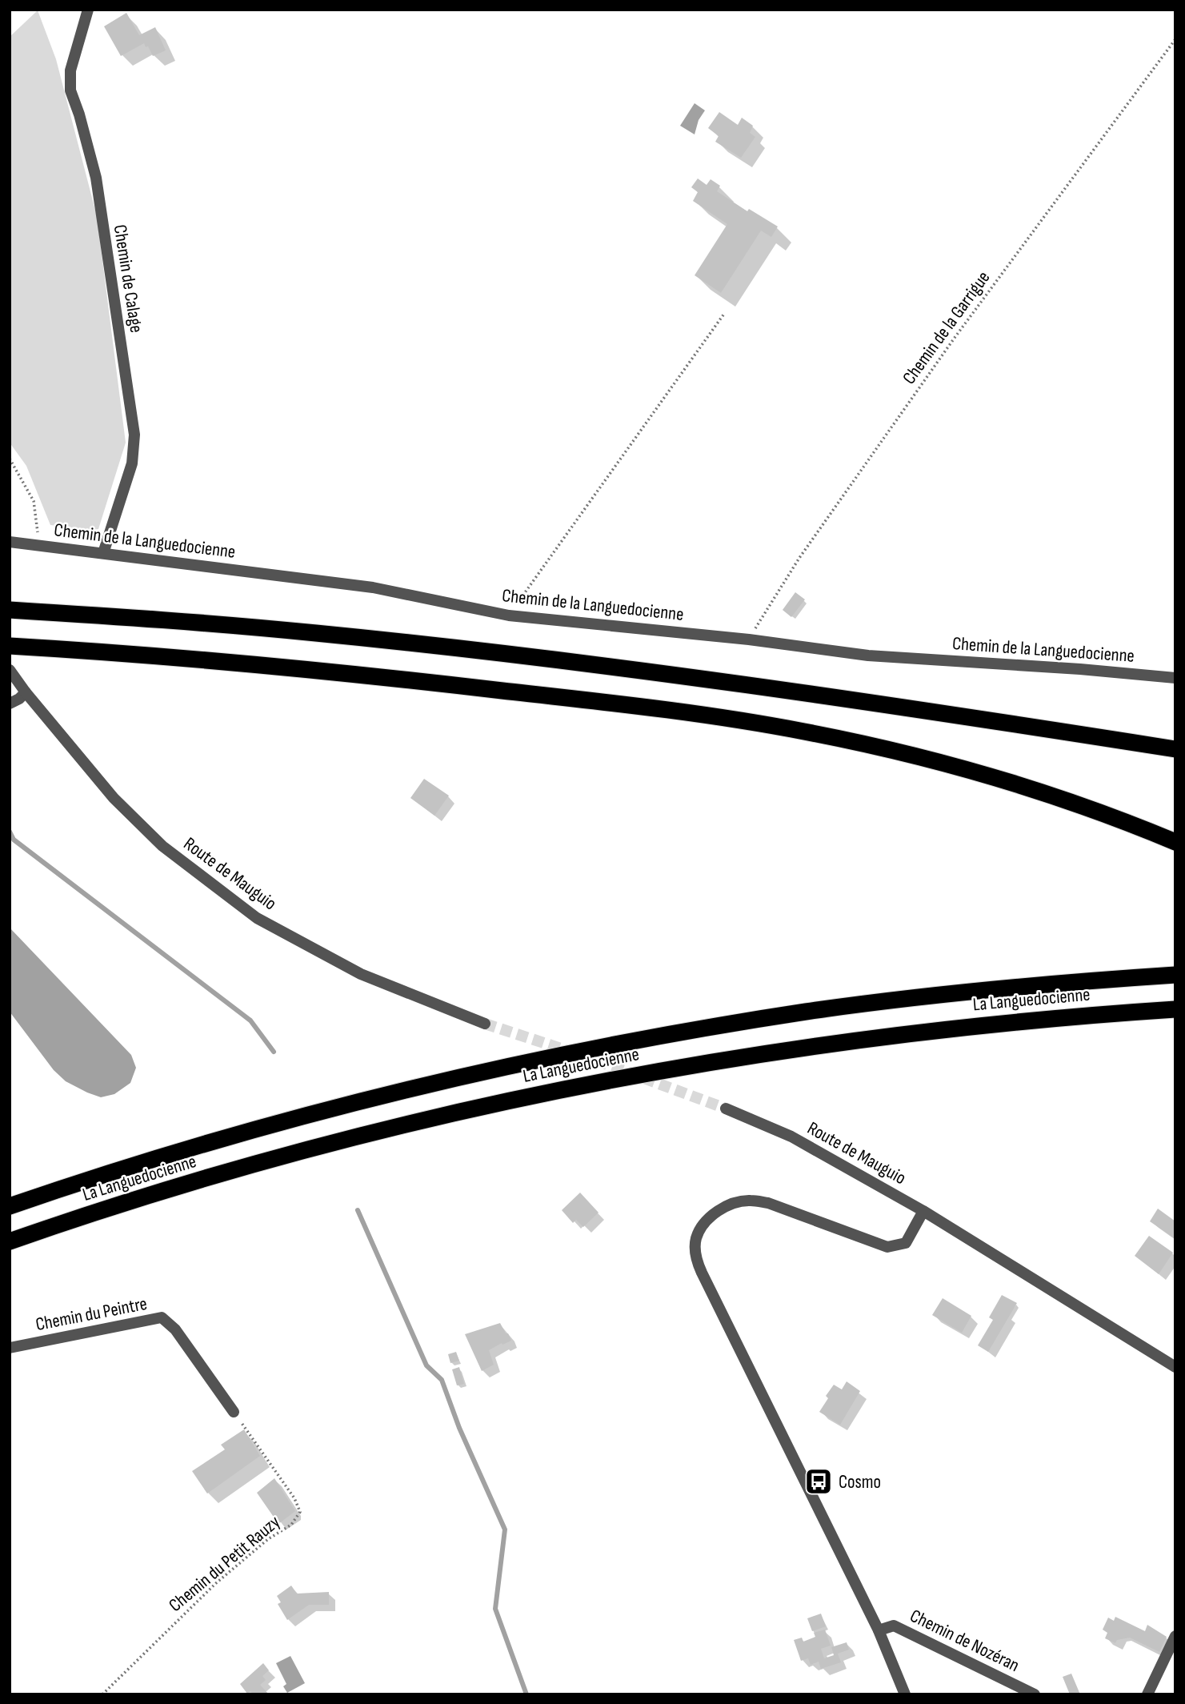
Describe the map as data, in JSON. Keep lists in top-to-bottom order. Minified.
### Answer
{"streets":{"highway":["La Languedocienne"],"street":["Chemin de Calage","Chemin de la Languedocienne","Route de Mauguio","Chemin du Peintre","Chemin de Nozéran"],"path":["Chemin de la Garrigue","Chemin du Petit Rauzy"]},"crossings":[["Chemin de Calage","Chemin de la Languedocienne"],["Chemin de la Garrigue","Chemin de la Languedocienne"],["Chemin du Peintre","Chemin du Petit Rauzy"]],"places":{"bus stop":["Cosmo"]}}
